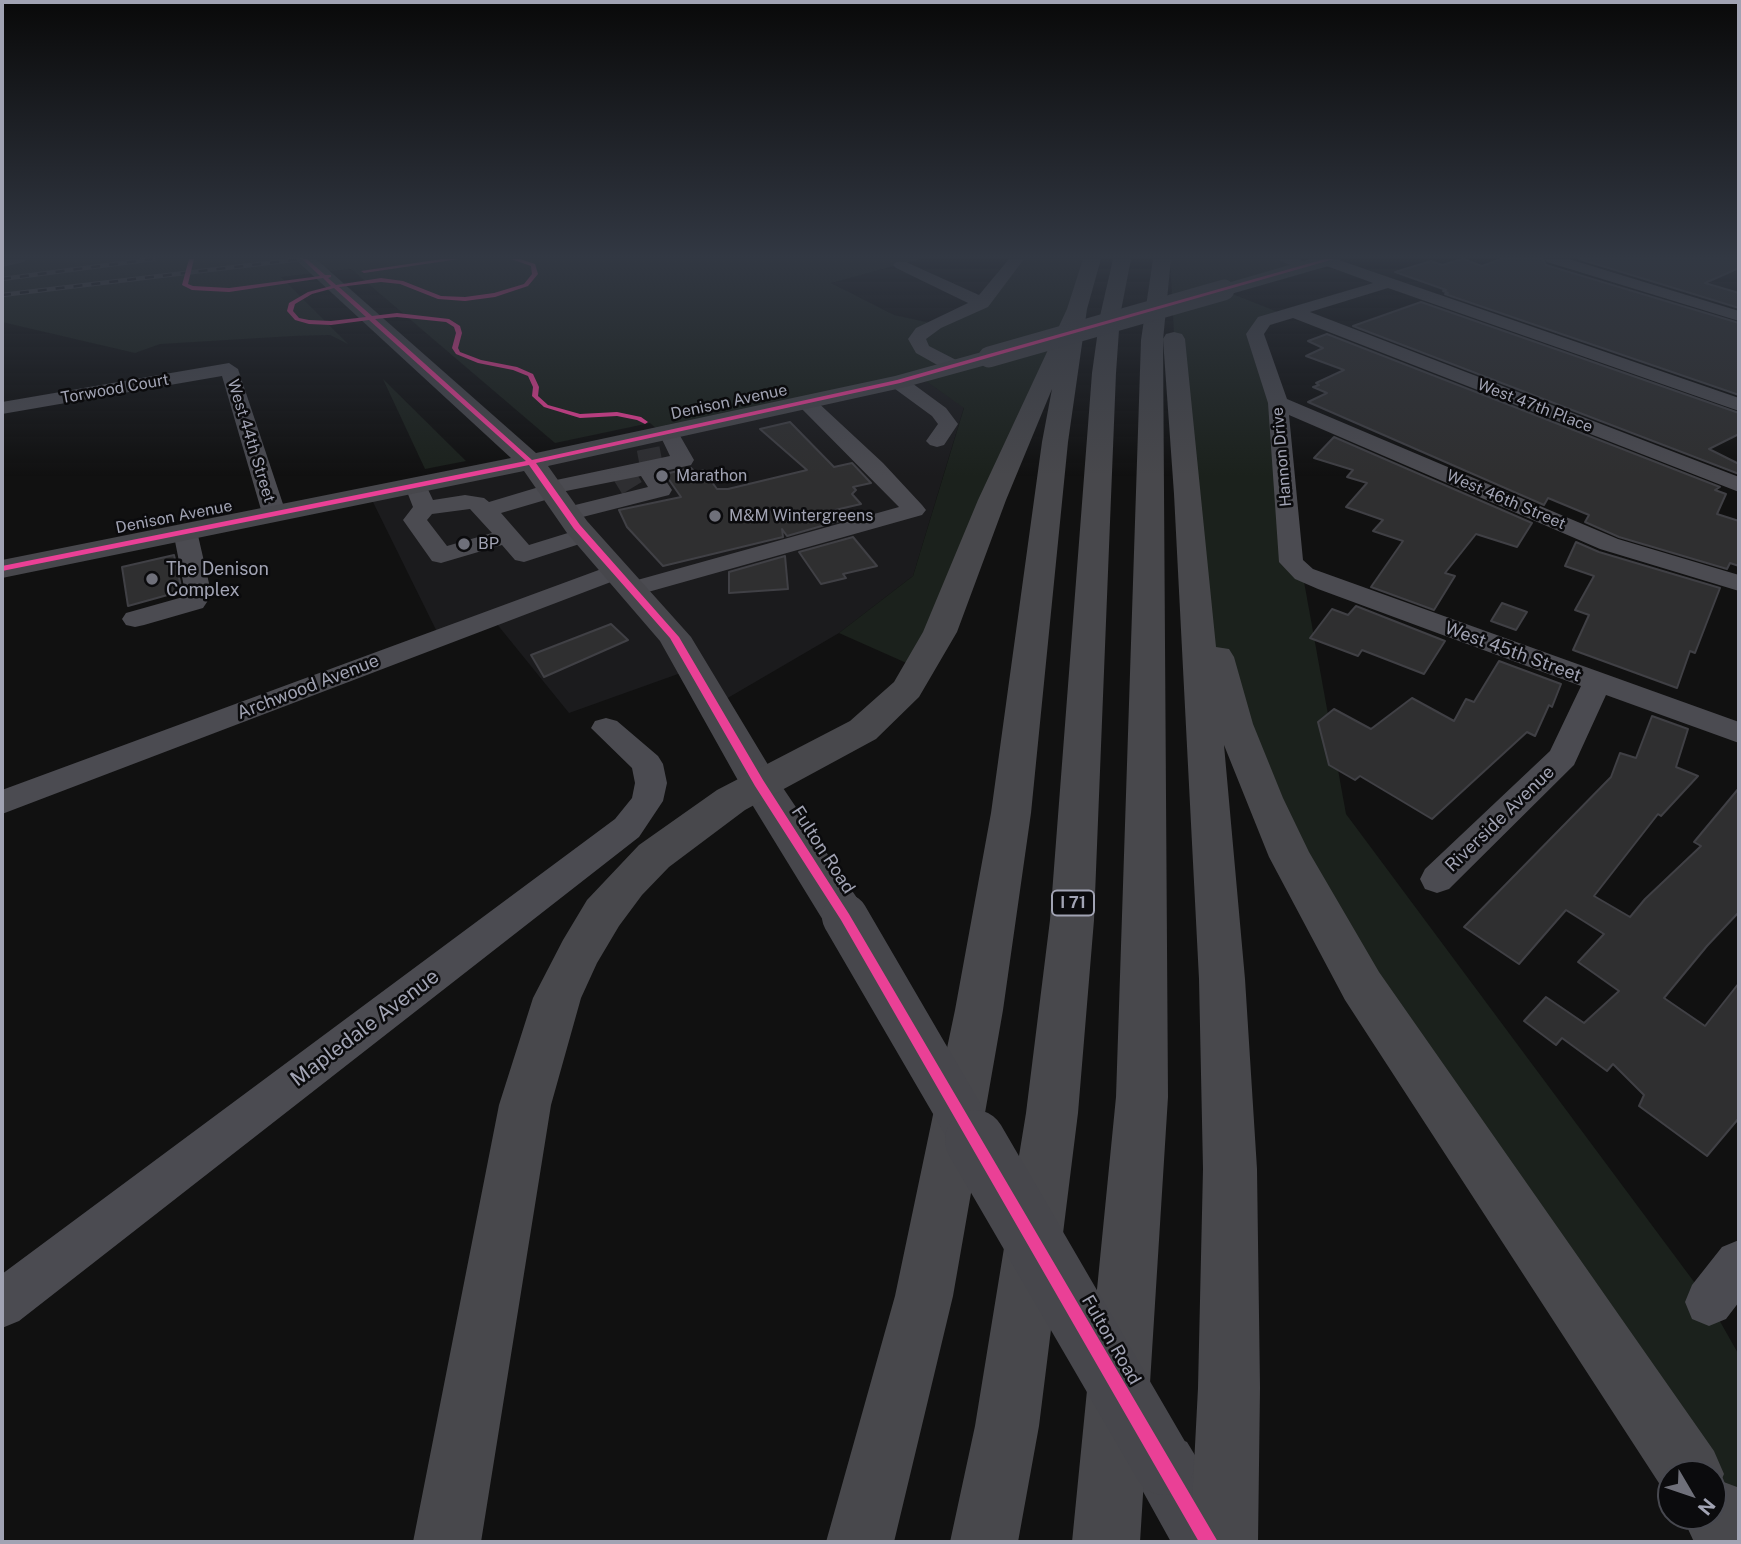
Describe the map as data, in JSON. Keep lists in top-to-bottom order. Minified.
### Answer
{"streets":{"highway":["I 71"],"main road":["Denison Avenue","Fulton Road"],"street":["Torwood Court","West 47th Place","West 44th Street","Hannon Drive","West 46th Street","West 45th Street","Archwood Avenue","Riverside Avenue","Mapledale Avenue"]},"crossings":[["Torwood Court","West 44th Street"],["Denison Avenue","West 44th Street"],["Denison Avenue","Archwood Avenue"],["Denison Avenue","Fulton Road"],["Hannon Drive","West 46th Street"],["Hannon Drive","West 45th Street"],["West 45th Street","Riverside Avenue"],["Archwood Avenue","Fulton Road"]],"places":["Marathon","M&M Wintergreens","BP","The Denison Complex"],"north":"bottom right"}
